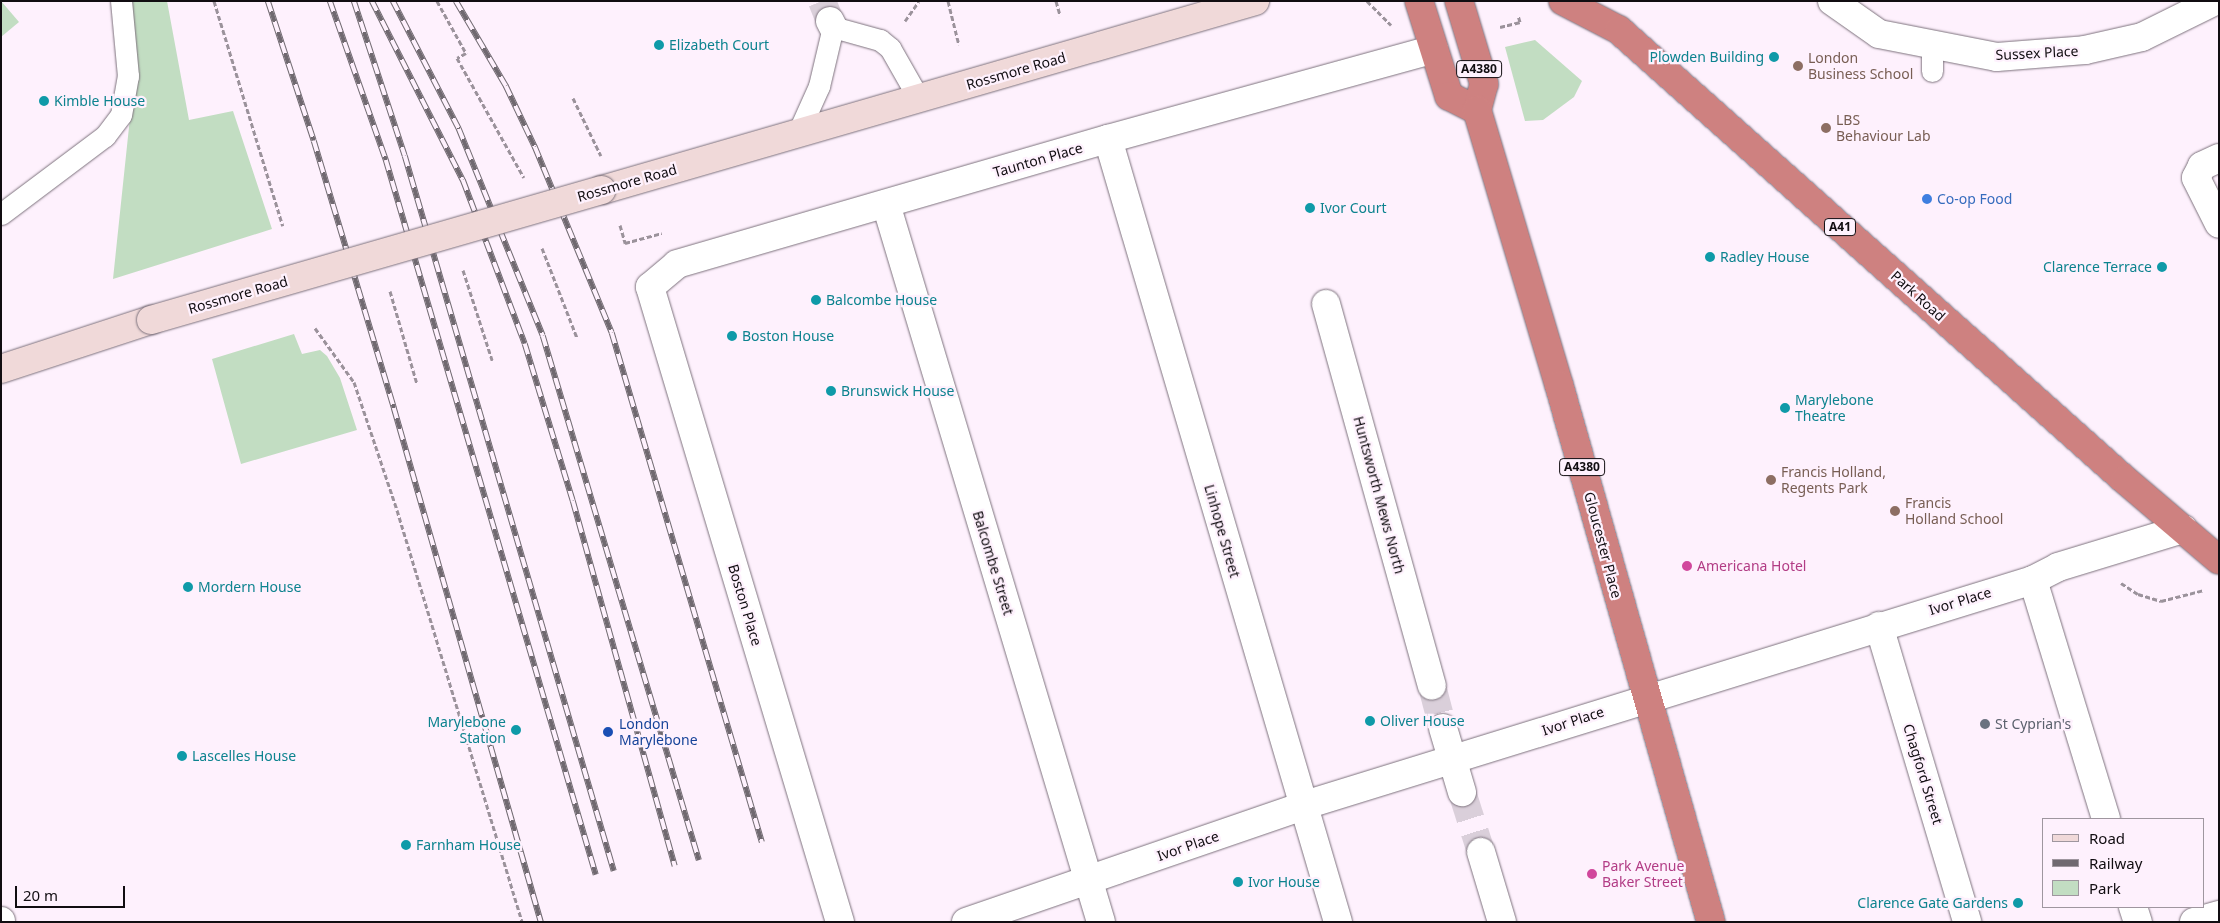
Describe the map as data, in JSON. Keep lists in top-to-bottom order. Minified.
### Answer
{"streets":{"highway":["A4380","A41","Park Road","Gloucester Place"],"street":["Sussex Place","Rossmore Road","Taunton Place","Huntsworth Mews North","Linhope Street","Balcombe Street","Ivor Place","Boston Place","Chagford Street"]},"crossings":[["A4380","Taunton Place"],["A4380","Gloucester Place"],["Taunton Place","Linhope Street"],["Taunton Place","Balcombe Street"],["Taunton Place","Boston Place"],["Park Road","Ivor Place"],["Linhope Street","Ivor Place"],["Gloucester Place","Ivor Place"],["Balcombe Street","Ivor Place"],["Ivor Place","Chagford Street"]],"places":["Elizabeth Court","Plowden Building","London Business School","Kimble House","LBS Behaviour Lab","Co-op Food","Ivor Court","Radley House","Clarence Terrace","Balcombe House","Boston House","Brunswick House","Marylebone Theatre","Francis Holland, Regents Park","Francis Holland School","Americana Hotel","Mordern House","Oliver House","St Cyprian's","Marylebone Station","London Marylebone","Lascelles House","Farnham House","Park Avenue Baker Street","Ivor House","Clarence Gate Gardens"],"legend":["Road","Railway","Park"],"scale_bar":"20 m"}
